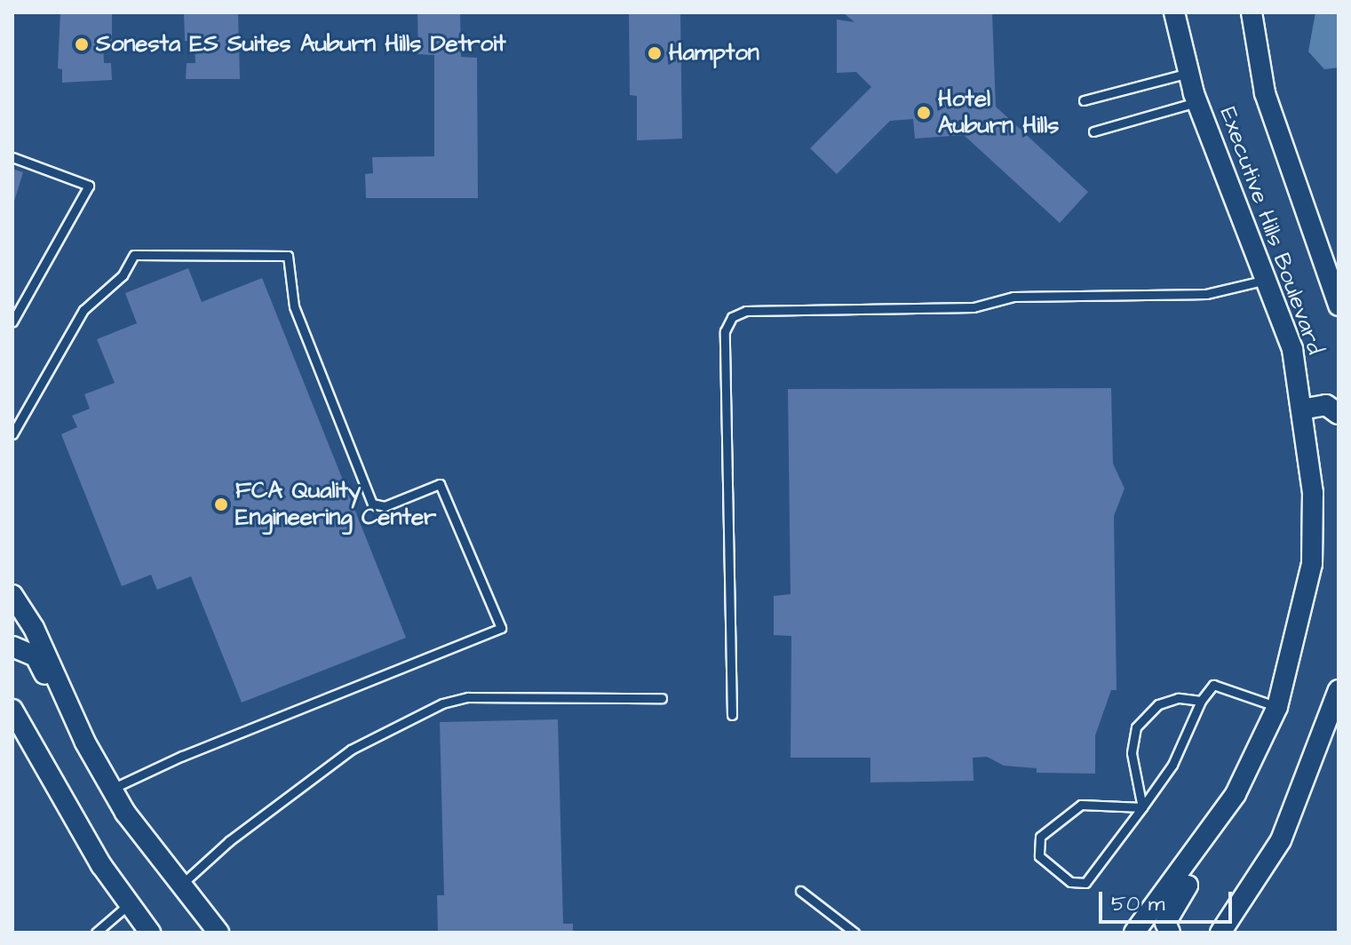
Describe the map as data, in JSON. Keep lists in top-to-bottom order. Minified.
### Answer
{"streets":{"street":["Executive Hills Boulevard"]},"places":["Sonesta ES Suites Auburn Hills Detroit","Hampton","Hotel Auburn Hills","FCA Quality Engineering Center"],"scale_bar":"50 m"}
